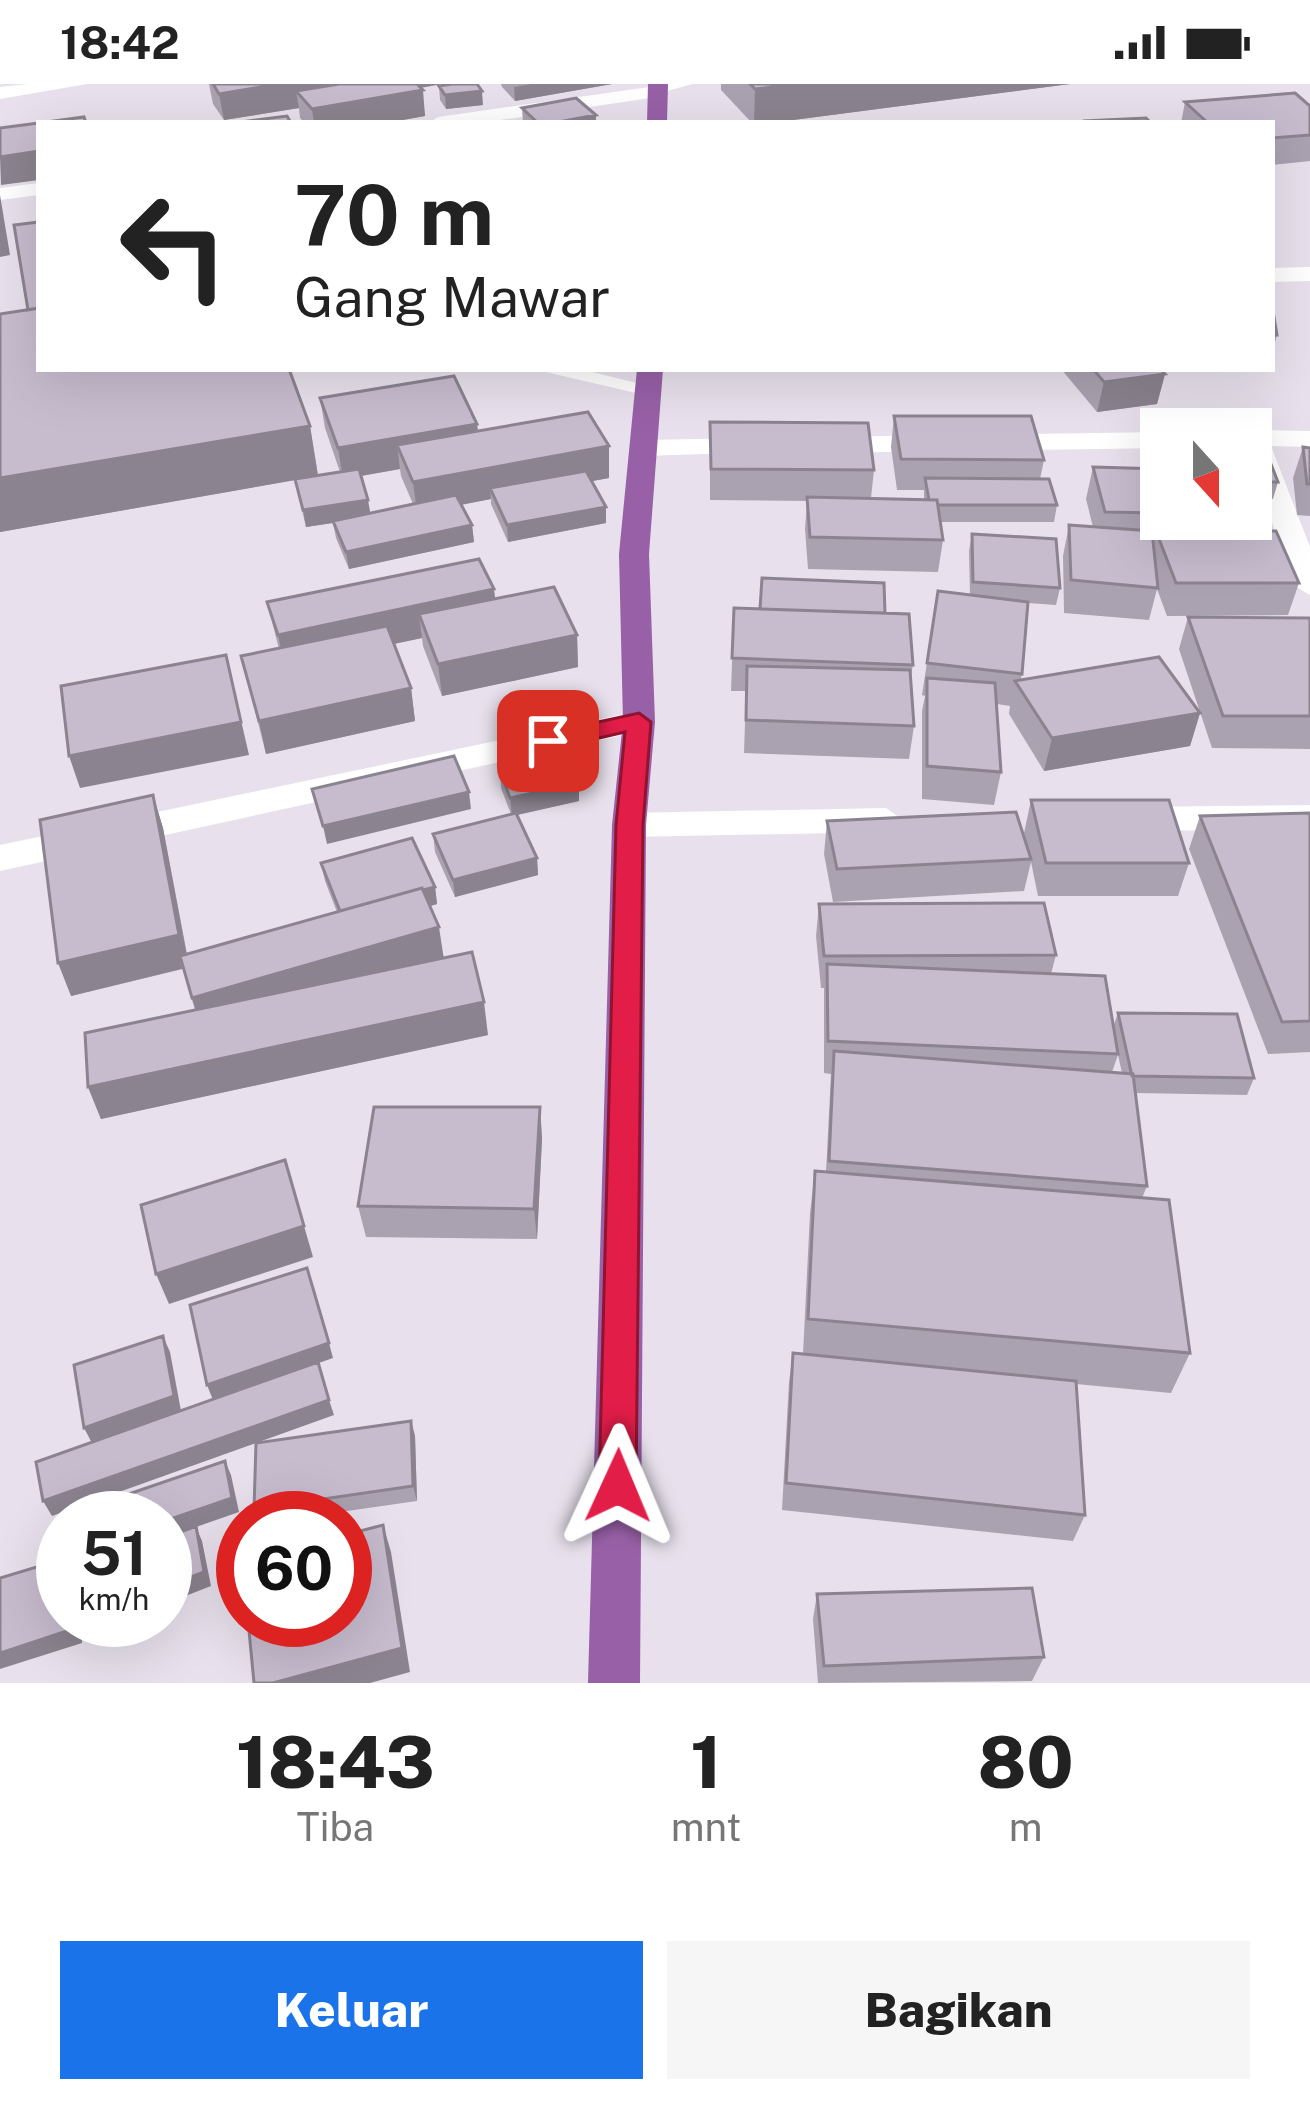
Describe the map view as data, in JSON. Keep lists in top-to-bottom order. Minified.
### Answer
{"north":"bottom","page":{"status":"18:42","turn":["70 m","Gang Mawar"],"speed":"51 km/h","limit":"60","eta":["18:43","Tiba","1","mnt","80","m"],"buttons":["Keluar","Bagikan"]}}
